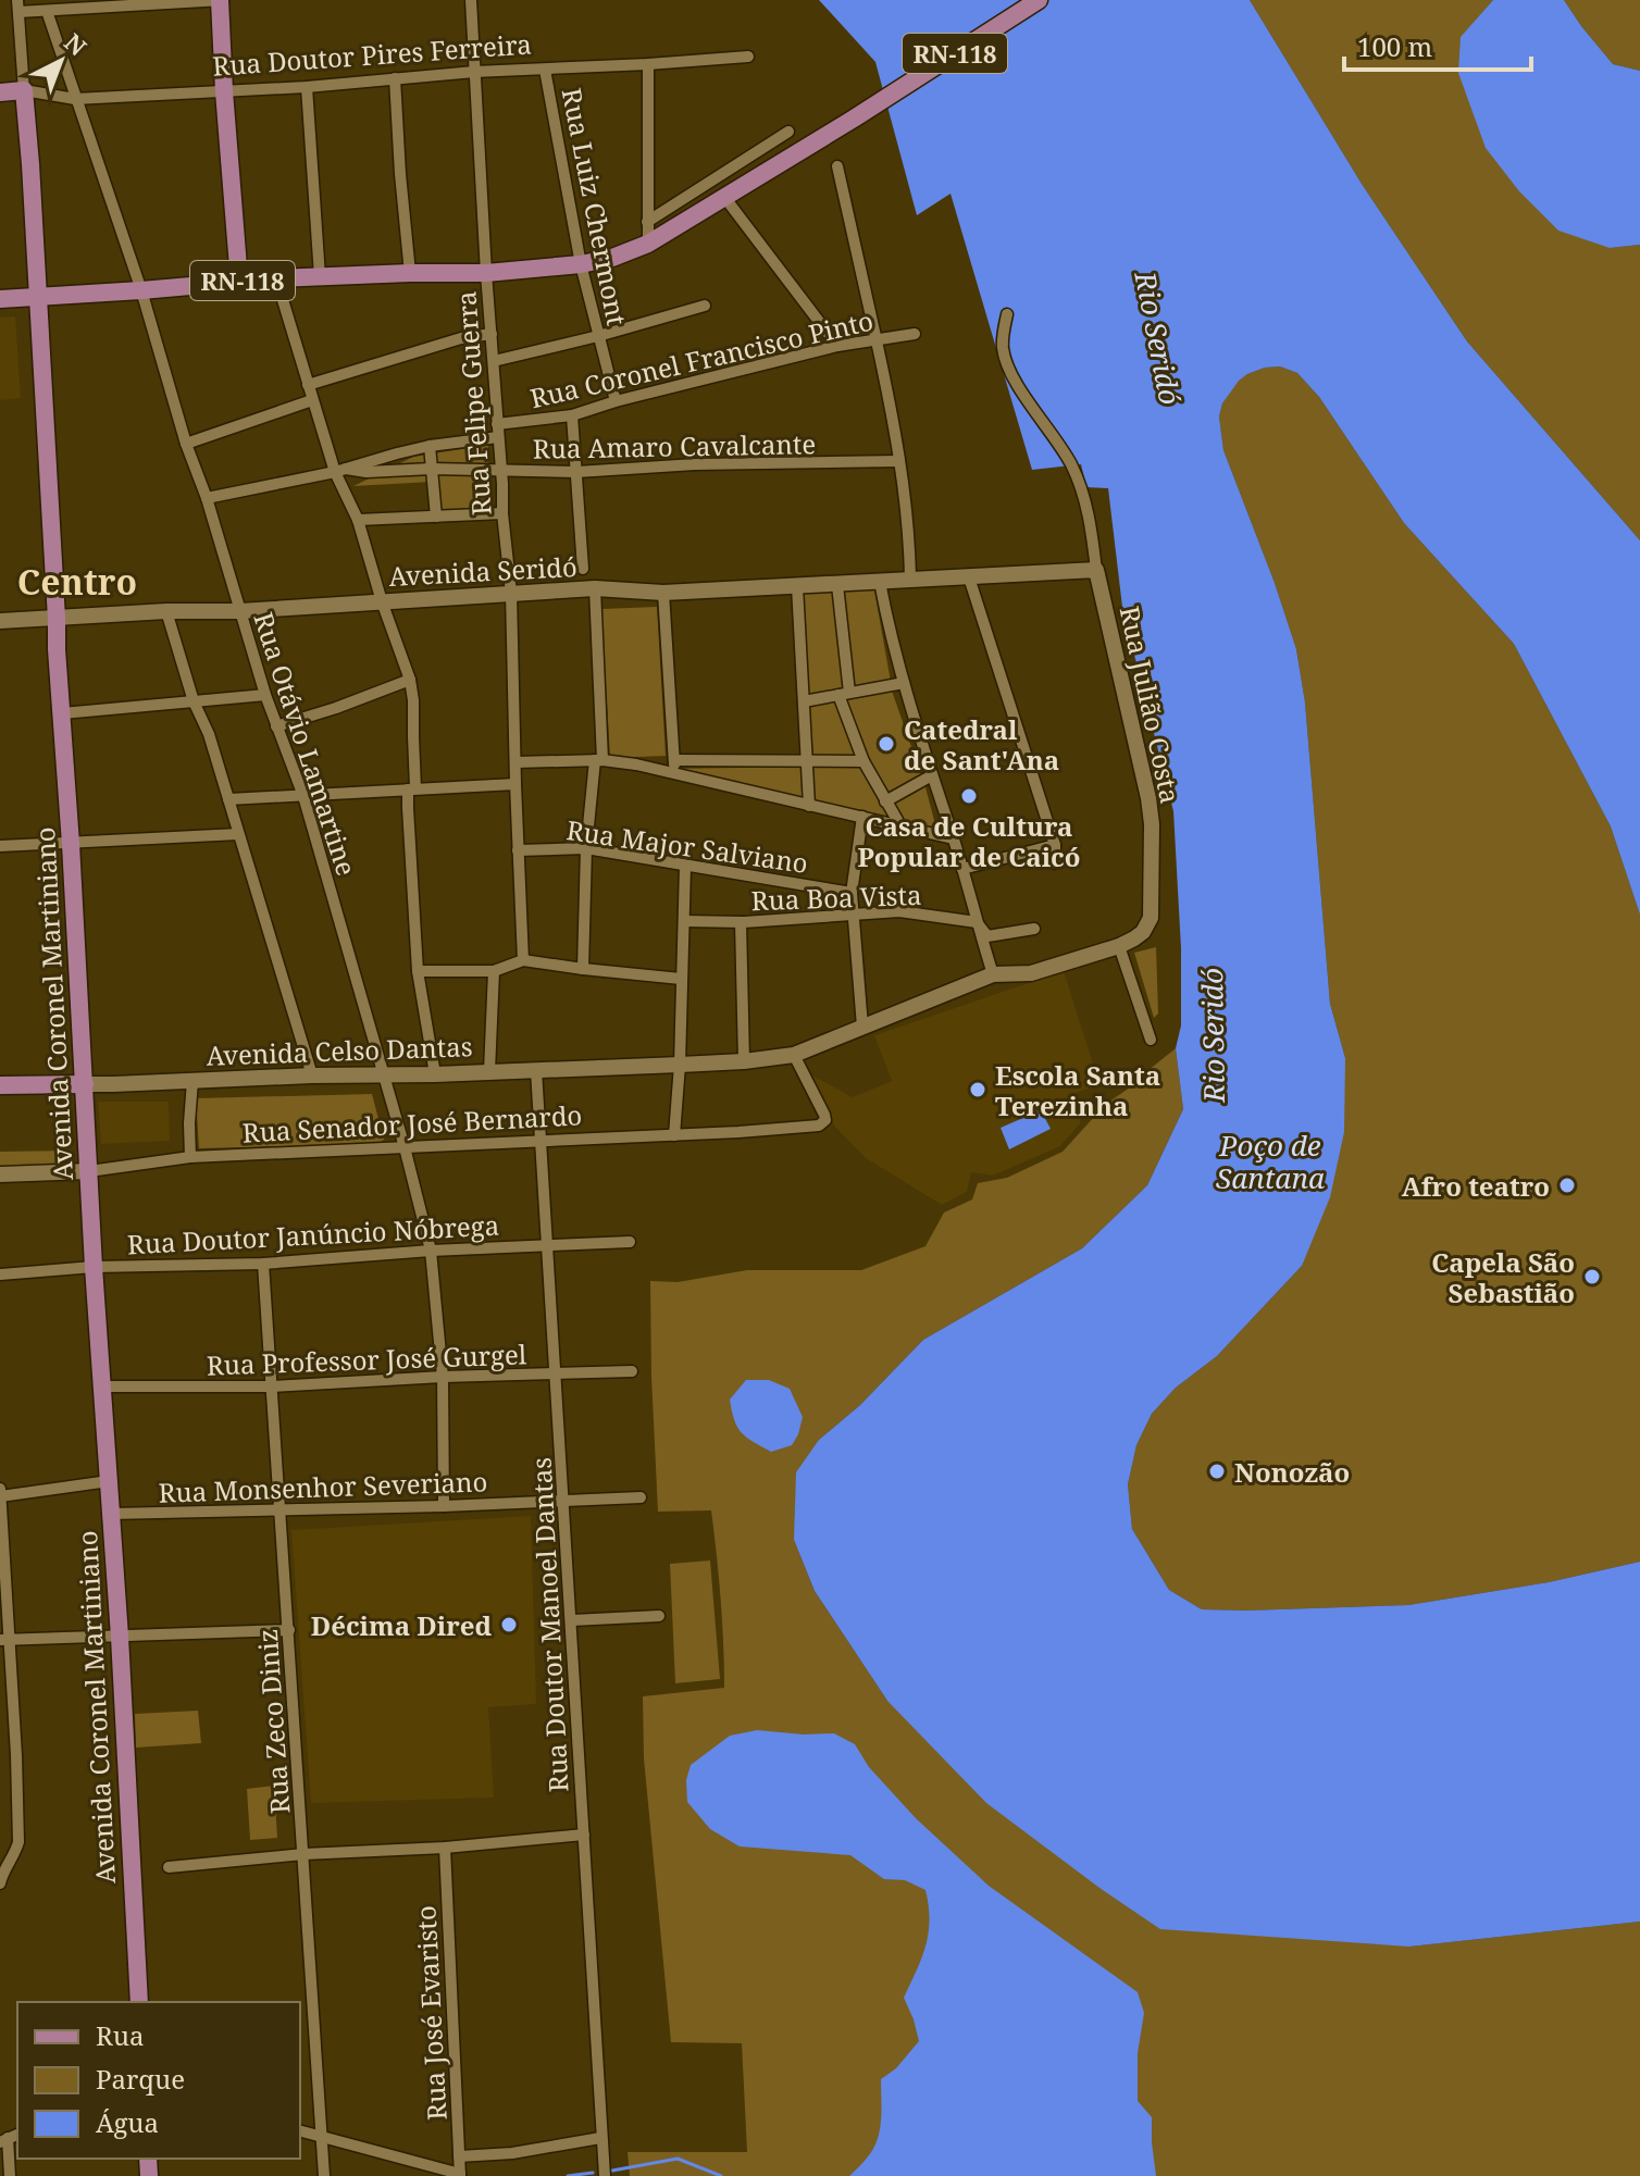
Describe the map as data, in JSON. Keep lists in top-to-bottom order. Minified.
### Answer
{"streets":{"main road":["RN-118","Rua Doutor Pires Ferreira","Avenida Seridó","Rua Julião Costa","Avenida Coronel Martiniano","Avenida Celso Dantas","Rua Senador José Bernardo"],"street":["Rua Luiz Chermont","Rua Coronel Francisco Pinto","Rua Felipe Guerra","Rua Amaro Cavalcante","Rua Otávio Lamartine","Rua Major Salviano","Rua Boa Vista","Rua Doutor Janúncio Nóbrega","Rua Professor José Gurgel","Rua Monsenhor Severiano","Rua Doutor Manoel Dantas","Rua Zeco Diniz","Rua José Evaristo"]},"crossings":[["RN-118","Rua Doutor Pires Ferreira"],["RN-118","Rua Luiz Chermont"],["RN-118","Rua Felipe Guerra"],["RN-118","Rua Otávio Lamartine"],["RN-118","Avenida Coronel Martiniano"],["Rua Doutor Pires Ferreira","Rua Luiz Chermont"],["Rua Doutor Pires Ferreira","Rua Felipe Guerra"],["Rua Doutor Pires Ferreira","Rua Otávio Lamartine"],["Rua Doutor Pires Ferreira","Avenida Coronel Martiniano"],["Rua Luiz Chermont","Rua Coronel Francisco Pinto"],["Rua Coronel Francisco Pinto","Rua Felipe Guerra"],["Rua Felipe Guerra","Rua Amaro Cavalcante"],["Rua Felipe Guerra","Avenida Seridó"],["Rua Felipe Guerra","Rua Major Salviano"],["Avenida Seridó","Rua Julião Costa"],["Avenida Seridó","Rua Otávio Lamartine"],["Avenida Seridó","Avenida Coronel Martiniano"],["Rua Julião Costa","Avenida Celso Dantas"],["Rua Otávio Lamartine","Avenida Celso Dantas"],["Rua Otávio Lamartine","Rua Senador José Bernardo"],["Rua Otávio Lamartine","Rua Doutor Janúncio Nóbrega"],["Rua Otávio Lamartine","Rua Professor José Gurgel"],["Rua Otávio Lamartine","Rua Monsenhor Severiano"],["Avenida Coronel Martiniano","Avenida Celso Dantas"],["Avenida Coronel Martiniano","Rua Senador José Bernardo"],["Avenida Coronel Martiniano","Rua Doutor Janúncio Nóbrega"],["Avenida Coronel Martiniano","Rua Professor José Gurgel"],["Avenida Coronel Martiniano","Rua Monsenhor Severiano"],["Avenida Celso Dantas","Rua Senador José Bernardo"],["Avenida Celso Dantas","Rua Doutor Manoel Dantas"],["Rua Senador José Bernardo","Rua Doutor Manoel Dantas"],["Rua Doutor Janúncio Nóbrega","Rua Doutor Manoel Dantas"],["Rua Doutor Janúncio Nóbrega","Rua Zeco Diniz"],["Rua Professor José Gurgel","Rua Doutor Manoel Dantas"],["Rua Professor José Gurgel","Rua Zeco Diniz"],["Rua Monsenhor Severiano","Rua Doutor Manoel Dantas"],["Rua Monsenhor Severiano","Rua Zeco Diniz"]],"districts":["Centro"],"water":["Rio Seridó","Poço de Santana"],"places":["Catedral de Sant'Ana","Casa de Cultura Popular de Caicó","Escola Santa Terezinha","Afro teatro","Capela São Sebastião","Nonozão","Décima Dired"],"legend":["Rua","Parque","Água"],"scale_bar":"100 m","north":"top right"}
